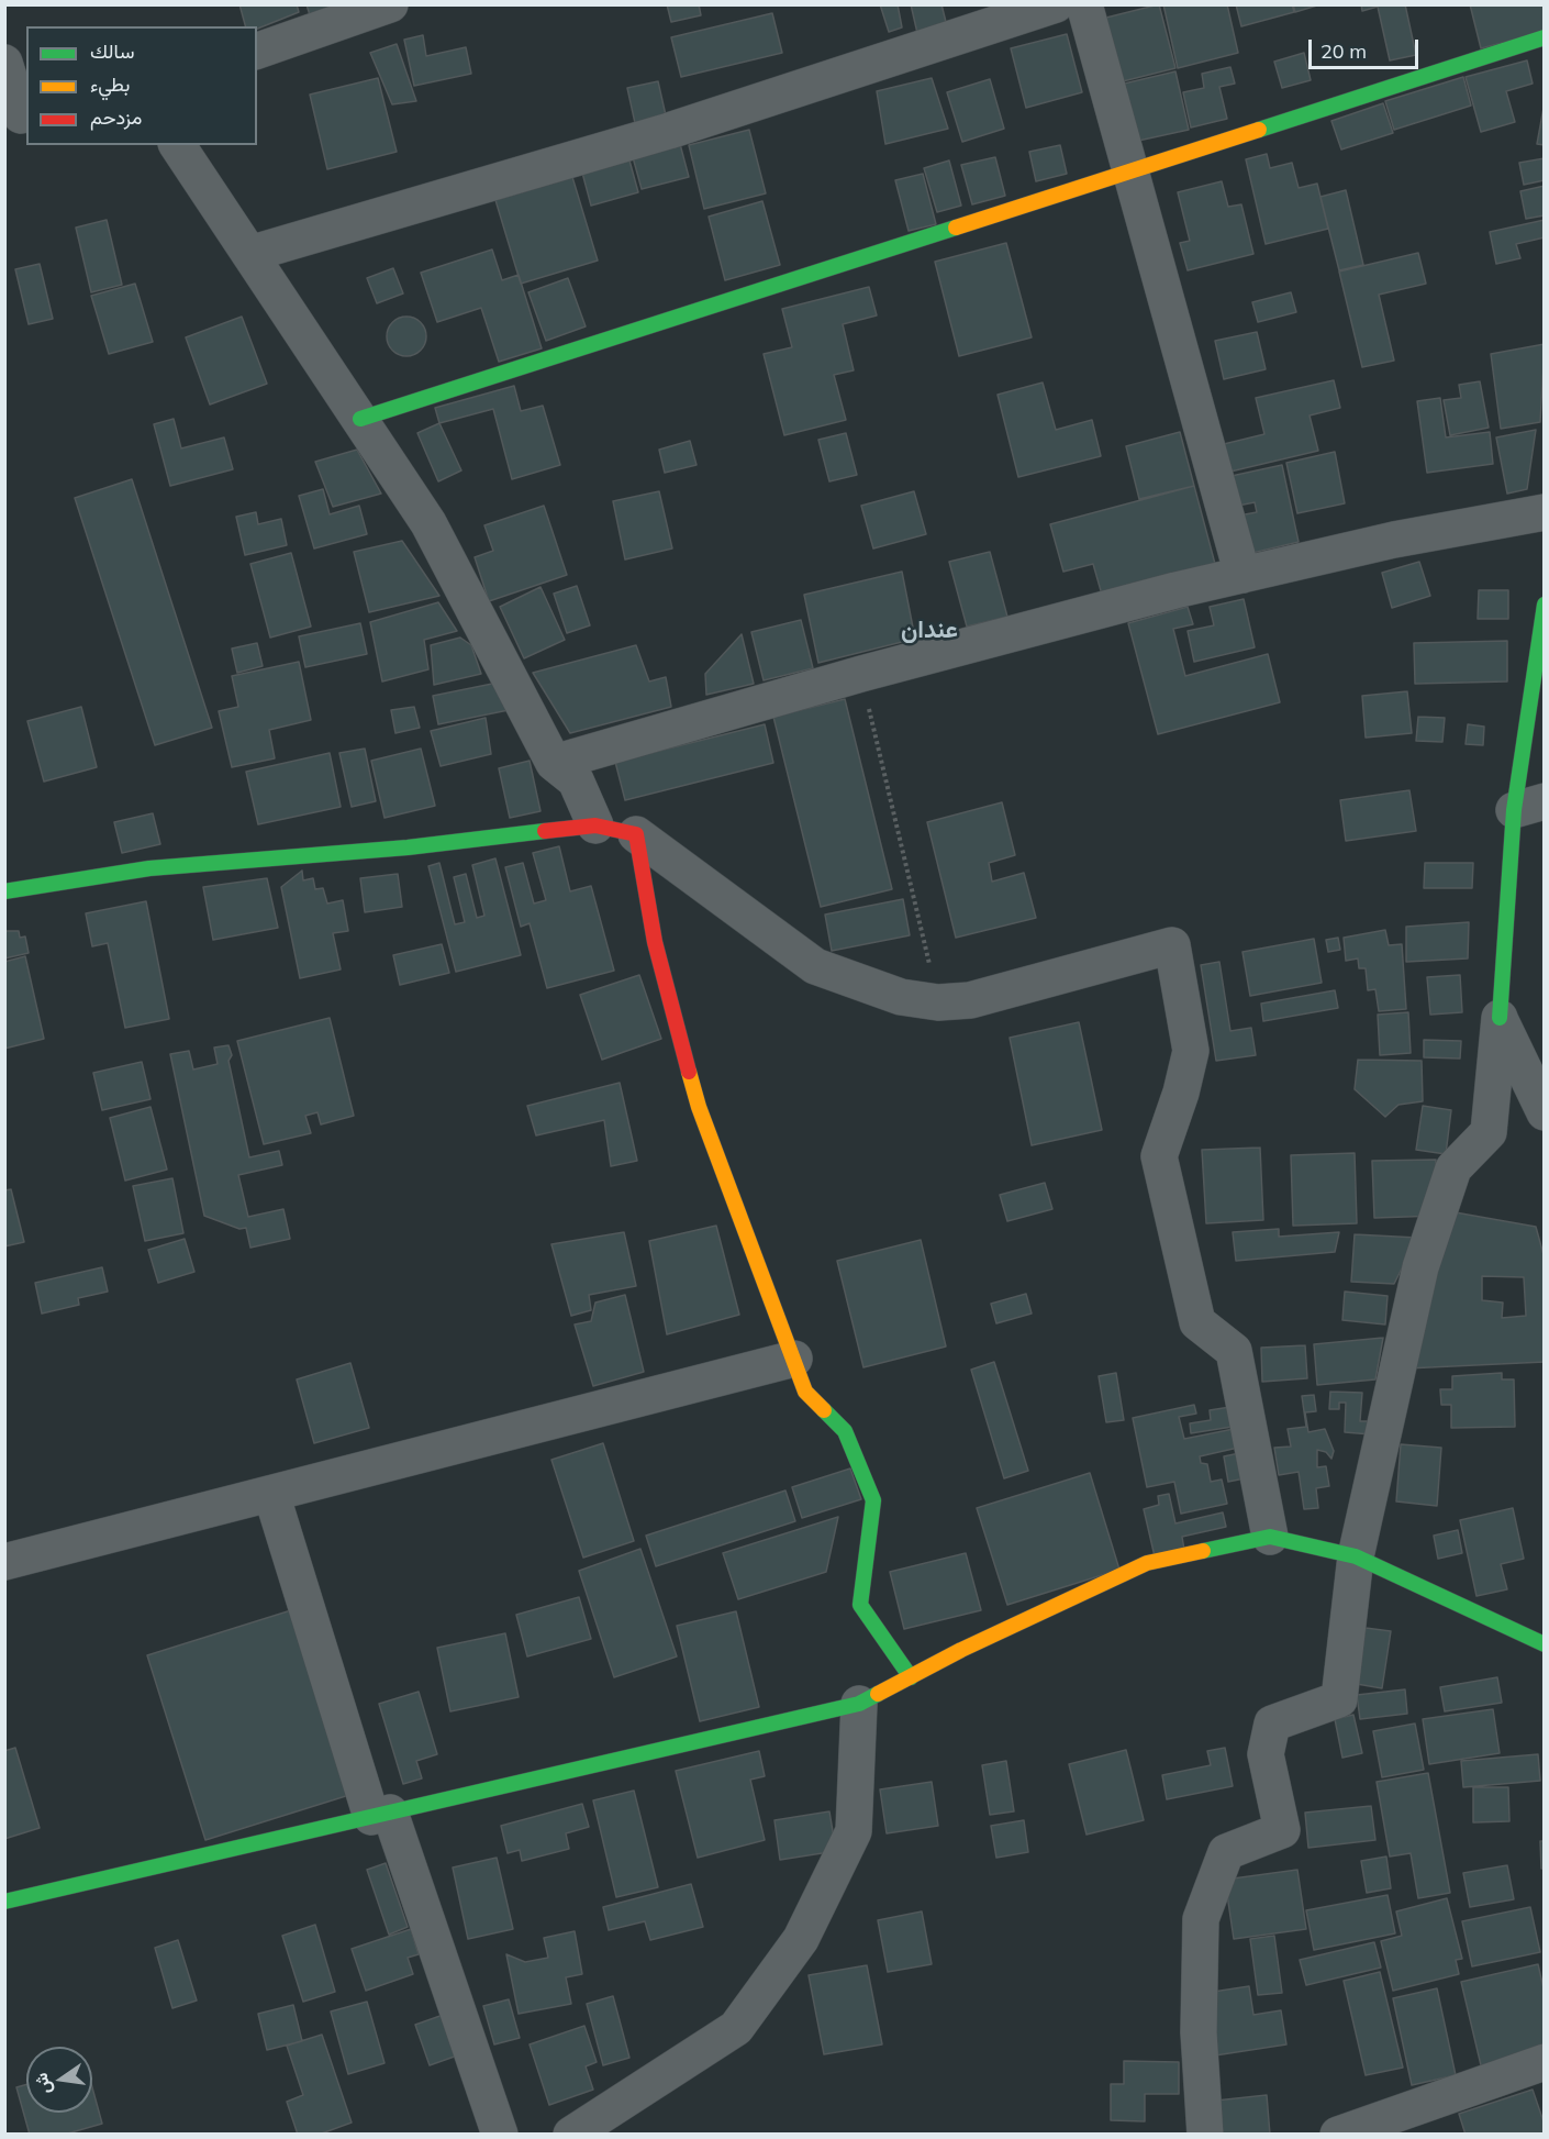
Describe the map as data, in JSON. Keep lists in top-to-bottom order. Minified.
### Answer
{"districts":["عندان"],"legend":["سالك","بطيء","مزدحم"],"scale_bar":"20 m","north":"left"}
